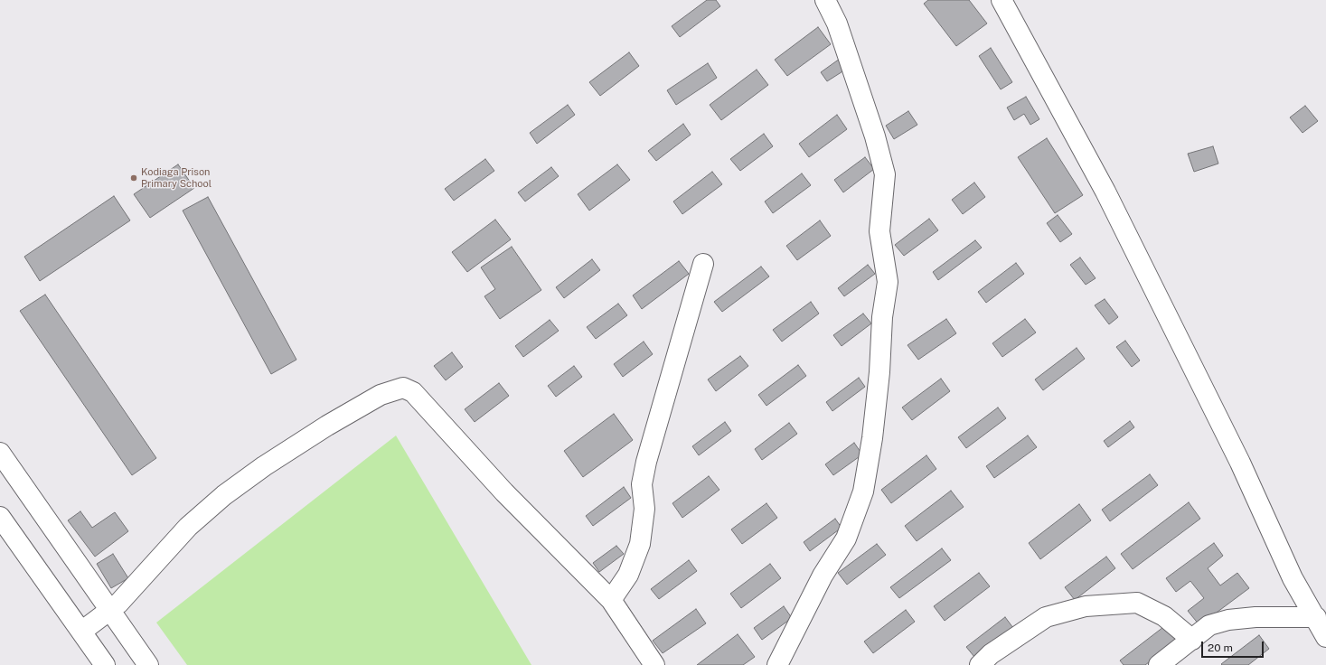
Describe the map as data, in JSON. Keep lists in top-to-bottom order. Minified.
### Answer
{"places":["Kodiaga Prison Primary School"],"scale_bar":"20 m"}
